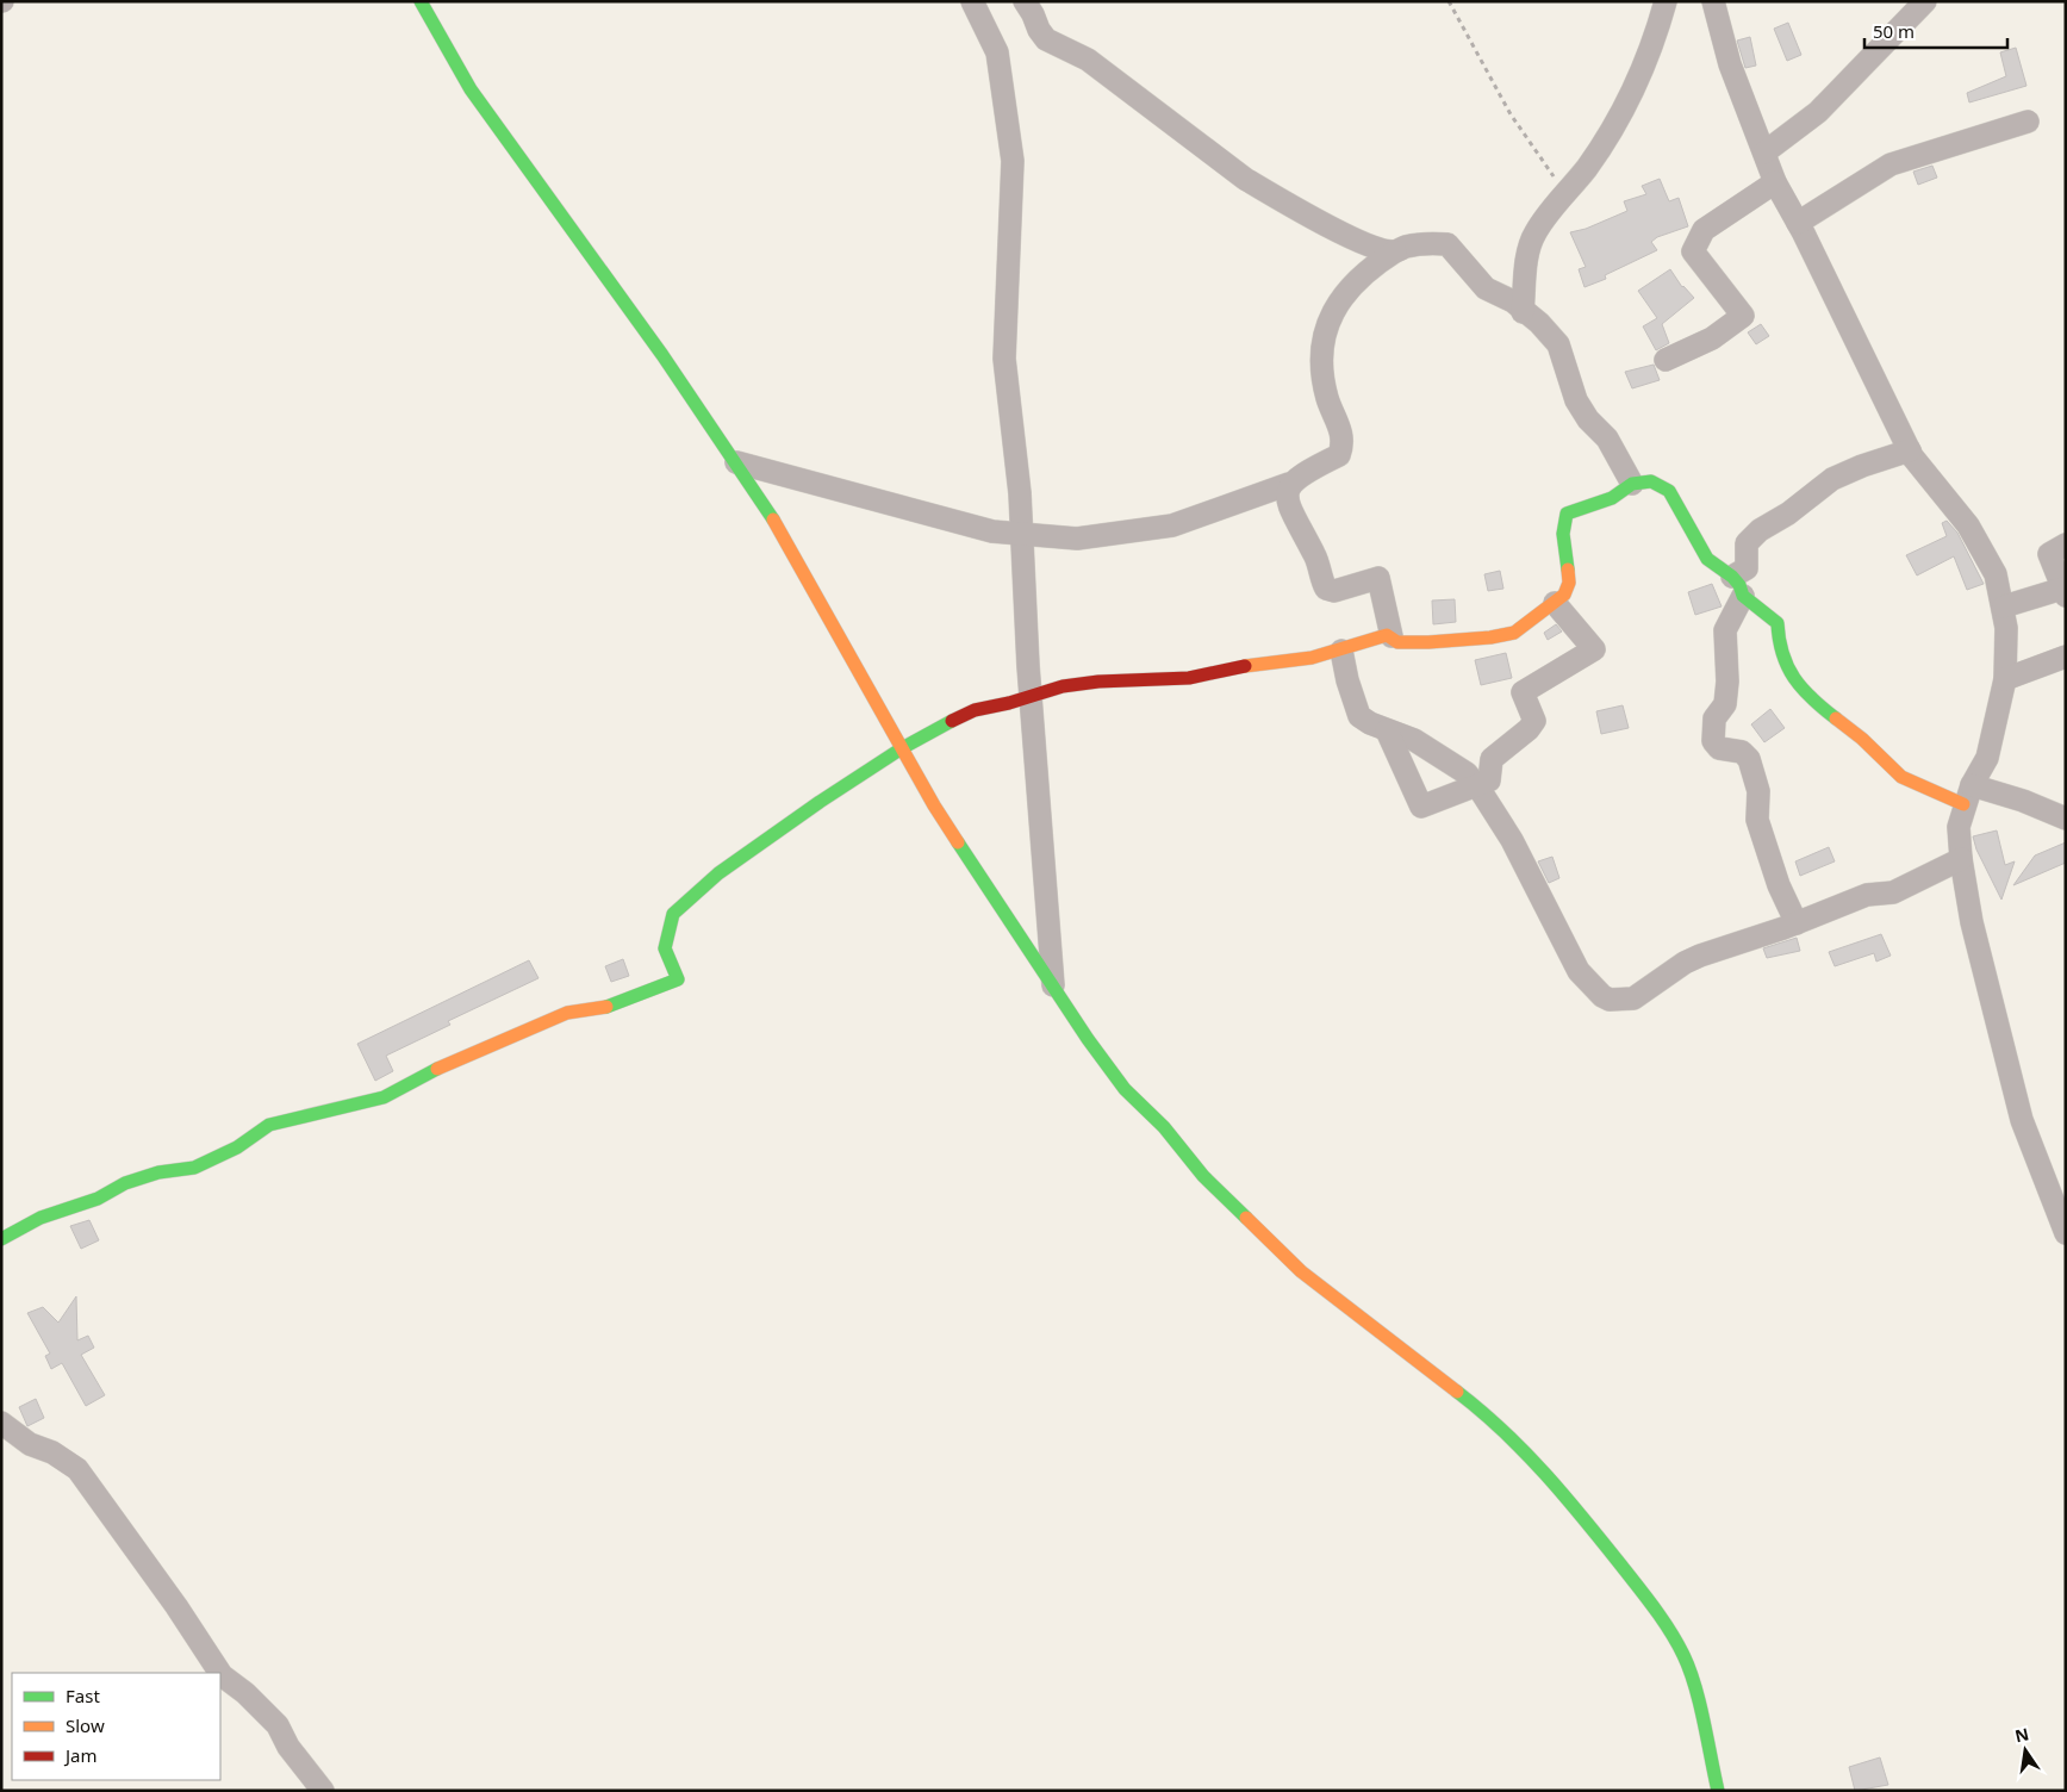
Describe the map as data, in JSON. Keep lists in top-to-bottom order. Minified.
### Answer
{"legend":["Fast","Slow","Jam"],"scale_bar":"50 m","north":"top"}
